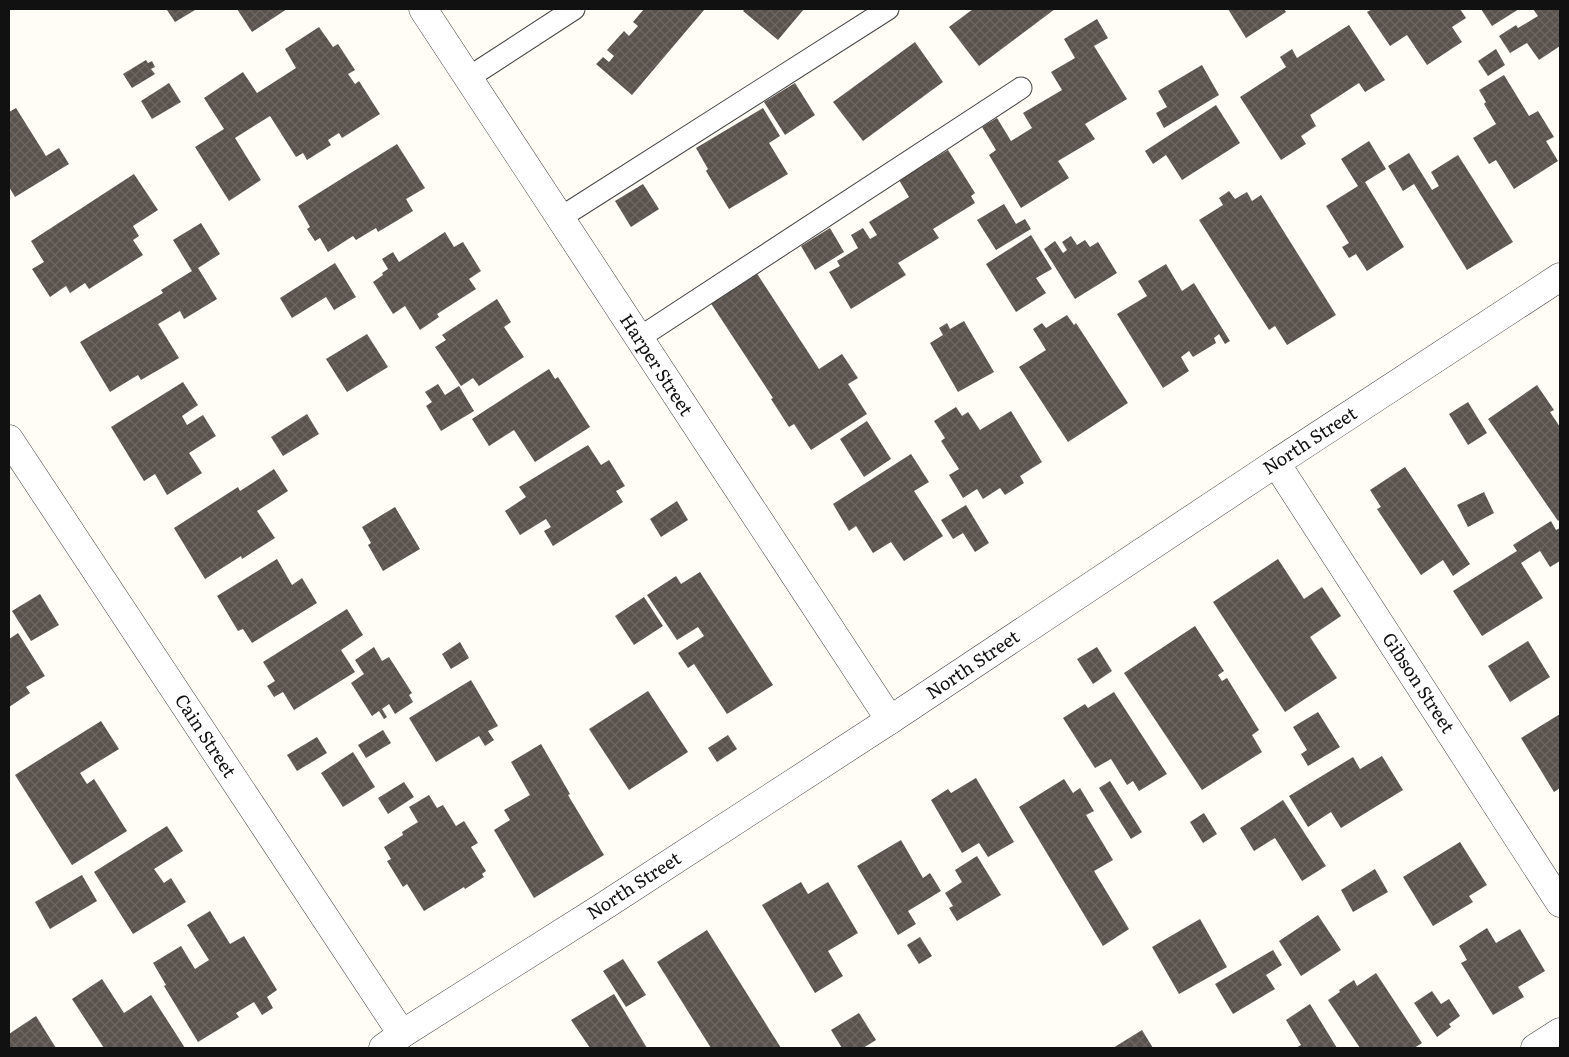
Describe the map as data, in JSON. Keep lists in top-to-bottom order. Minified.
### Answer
{"streets":{"street":["Harper Street","North Street","Gibson Street","Cain Street"]},"crossings":[["Harper Street","North Street"],["North Street","Gibson Street"],["North Street","Cain Street"]]}
